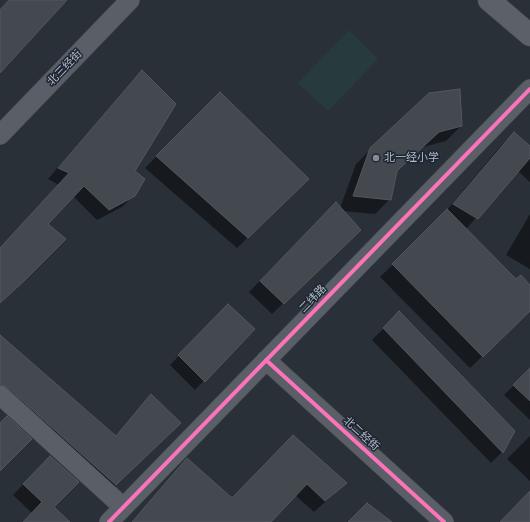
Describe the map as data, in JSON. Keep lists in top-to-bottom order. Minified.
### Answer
{"streets":{"street":["北三经街","二纬路","北二经街"]},"crossings":[["二纬路","北二经街"]],"places":["北一经小学"]}
